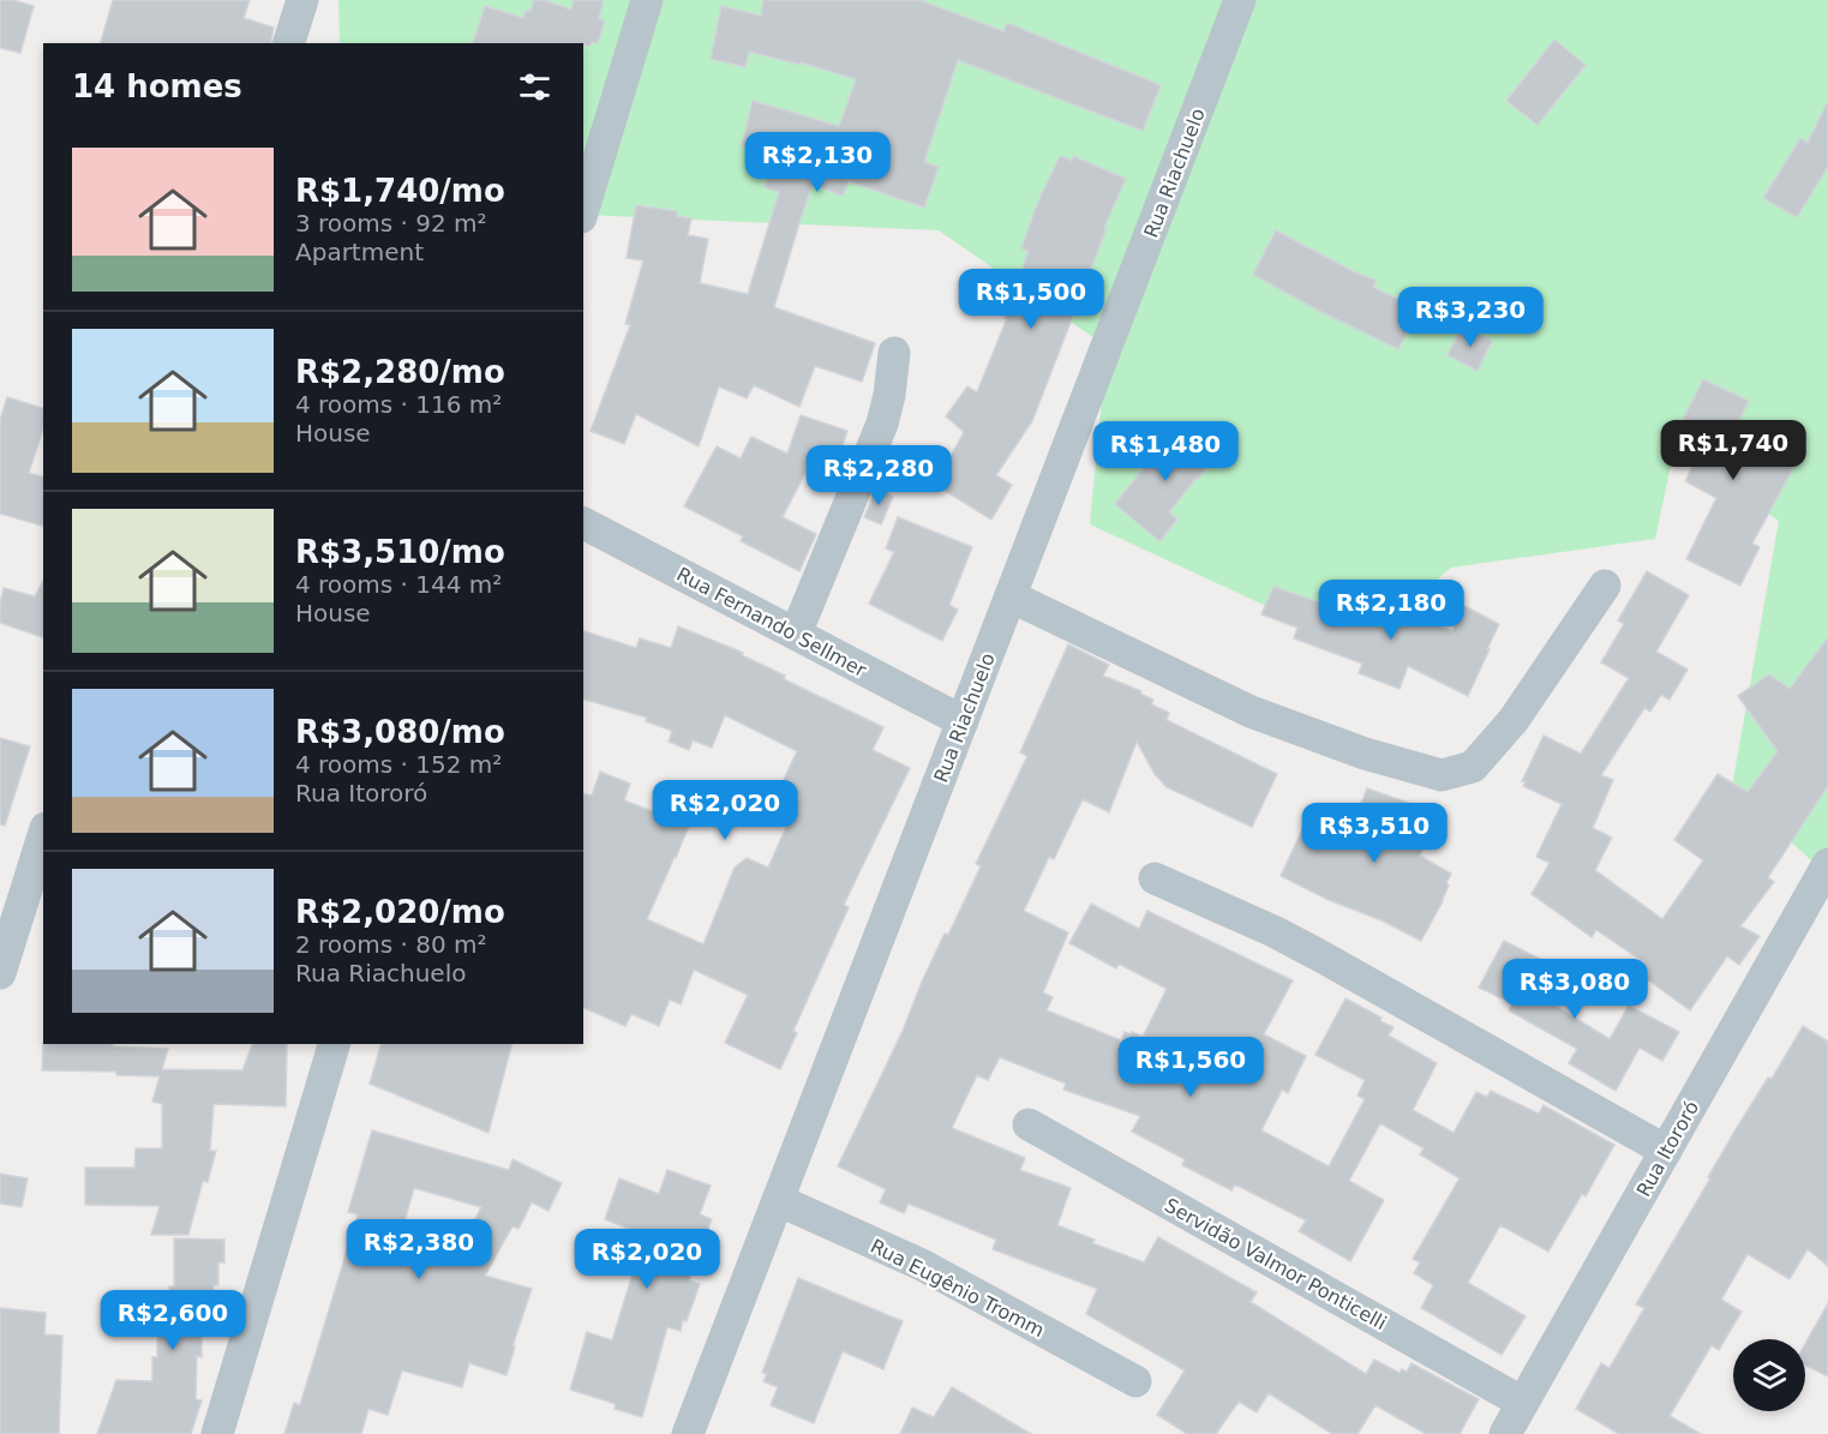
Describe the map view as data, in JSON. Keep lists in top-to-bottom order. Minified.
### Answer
{"streets":{"street":["Rua Riachuelo","Rua Fernando Sellmer","Rua Itororó","Servidão Valmor Ponticelli","Rua Eugênio Tromm"]},"crossings":[["Rua Riachuelo","Rua Fernando Sellmer"],["Rua Riachuelo","Rua Eugênio Tromm"],["Rua Itororó","Servidão Valmor Ponticelli"]],"page":{"heading":"14 homes","list":[{"name":"R$1,740/mo","note":"3 rooms · 92 m² · Apartment"},{"name":"R$2,280/mo","note":"4 rooms · 116 m² · House"},{"name":"R$3,510/mo","note":"4 rooms · 144 m² · House"},{"name":"R$3,080/mo","note":"4 rooms · 152 m² · Rua Itororó"},{"name":"R$2,020/mo","note":"2 rooms · 80 m² · Rua Riachuelo"}],"price":["R$2,130","R$1,500","R$3,230","R$1,740","R$1,480","R$2,280","R$2,180","R$2,020","R$3,510","R$3,080","R$1,560","R$2,380","R$2,020","R$2,600"]}}
